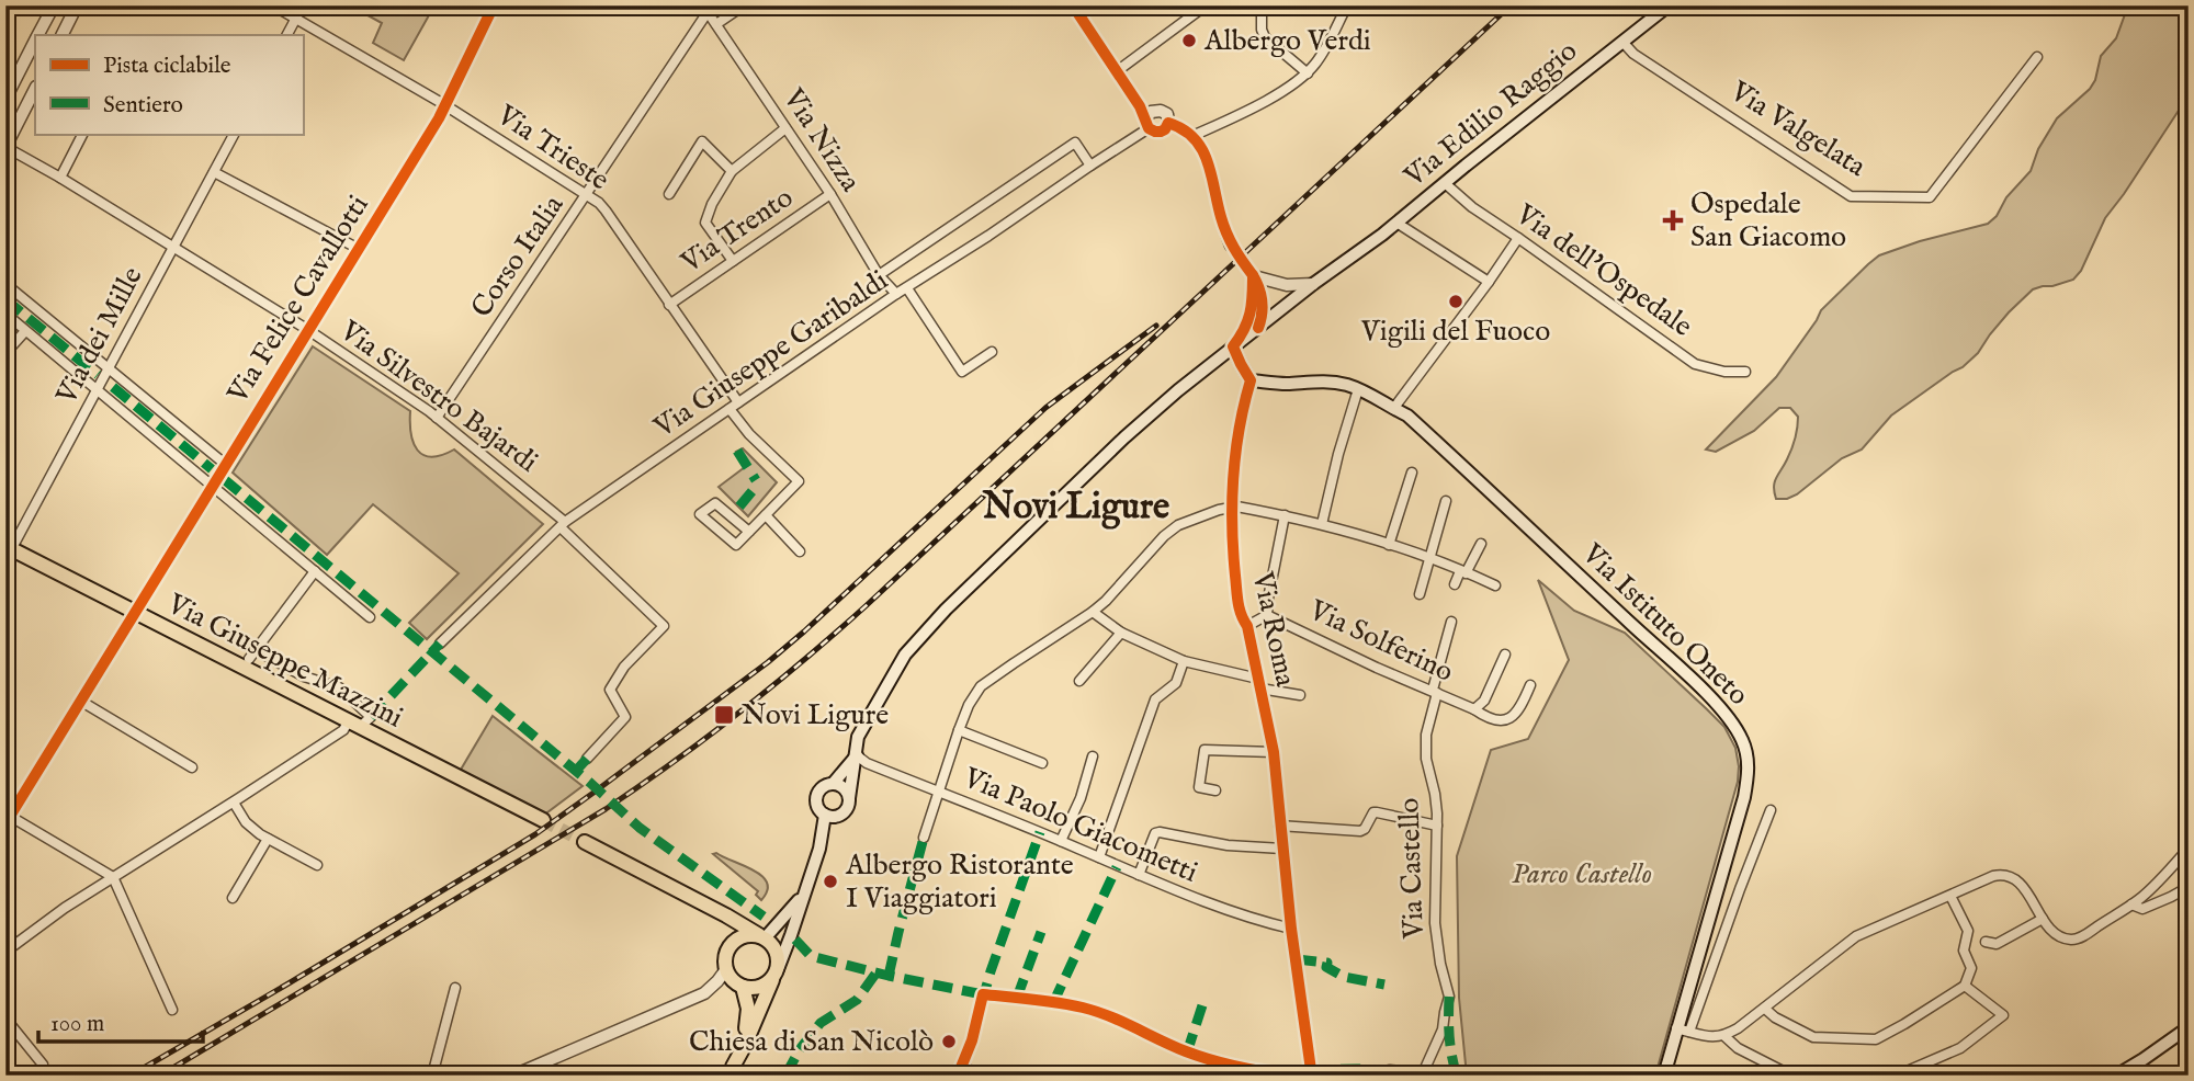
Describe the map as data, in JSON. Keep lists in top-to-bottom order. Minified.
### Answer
{"streets":{"main road":["Via Edilio Raggio","Via Istituto Oneto","Via Giuseppe Mazzini"],"street":["Via Valgelata","Via Nizza","Via Trieste","Via Trento","Corso Italia","Via dell'Ospedale","Via Felice Cavallotti","Via dei Mille","Via Giuseppe Garibaldi","Via Silvestro Bajardi","Via Roma","Via Solferino","Via Paolo Giacometti","Via Castello"]},"crossings":[["Via Edilio Raggio","Via Valgelata"],["Via Edilio Raggio","Via dell'Ospedale"],["Via Edilio Raggio","Via Paolo Giacometti"],["Via Nizza","Via Trento"],["Via Nizza","Corso Italia"],["Via Nizza","Via Giuseppe Garibaldi"],["Via Trieste","Via Trento"],["Via Trieste","Corso Italia"],["Via Trieste","Via Felice Cavallotti"],["Via Trieste","Via Giuseppe Garibaldi"],["Corso Italia","Via Silvestro Bajardi"],["Via Felice Cavallotti","Via Silvestro Bajardi"],["Via Felice Cavallotti","Via Giuseppe Mazzini"],["Via dei Mille","Via Silvestro Bajardi"],["Via dei Mille","Via Giuseppe Mazzini"],["Via Giuseppe Garibaldi","Via Silvestro Bajardi"],["Via Istituto Oneto","Via Roma"],["Via Roma","Via Paolo Giacometti"],["Via Solferino","Via Castello"]],"districts":["Novi Ligure"],"parks":["Parco Castello"],"places":{"other":["Albergo Verdi","Vigili del Fuoco","Albergo Ristorante I Viaggiatori","Chiesa di San Nicolò"],"health":["Ospedale San Giacomo"],"transit":["Novi Ligure"]},"legend":["Pista ciclabile","Sentiero"],"scale_bar":"100 m"}
